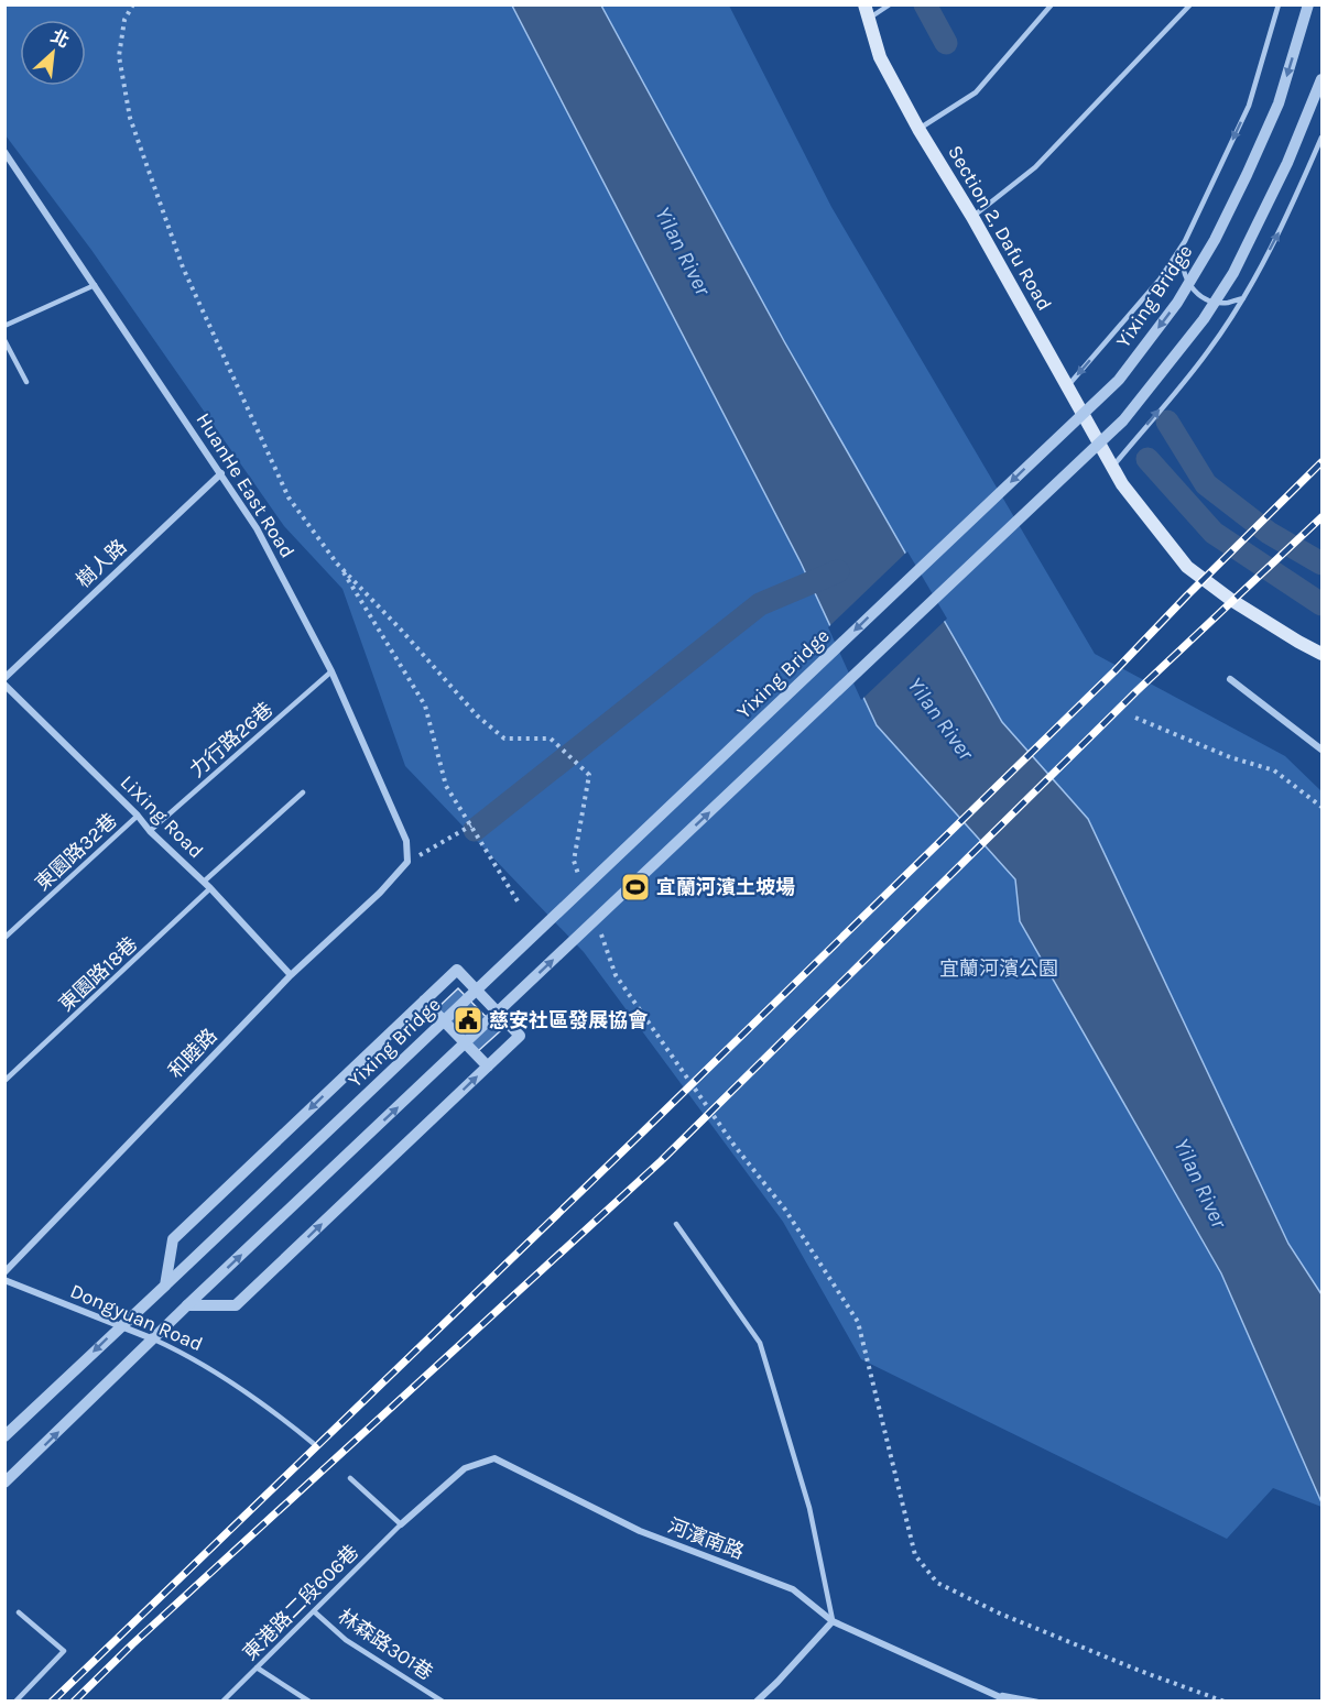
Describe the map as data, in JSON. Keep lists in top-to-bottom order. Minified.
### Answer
{"streets":{"main road":["Section 2, Dafu Road"],"street":["Yixing Bridge","HuanHe East Road","樹人路","LiXing Road","和睦路","Dongyuan Road","河濱南路"],"lane":["力行路26巷","東園路32巷","東園路18巷","東港路二段606巷","林森路301巷"]},"crossings":[["Yixing Bridge","Dongyuan Road"],["HuanHe East Road","樹人路"],["HuanHe East Road","力行路26巷"],["HuanHe East Road","和睦路"],["力行路26巷","LiXing Road"],["LiXing Road","東園路32巷"],["LiXing Road","東園路18巷"],["LiXing Road","和睦路"],["河濱南路","東港路二段606巷"],["東港路二段606巷","林森路301巷"]],"water":["Yilan River"],"parks":["宜蘭河濱公園"],"places":{"sports":["宜蘭河濱土坡場"],"public building":["慈安社區發展協會"]},"north":"top right"}
